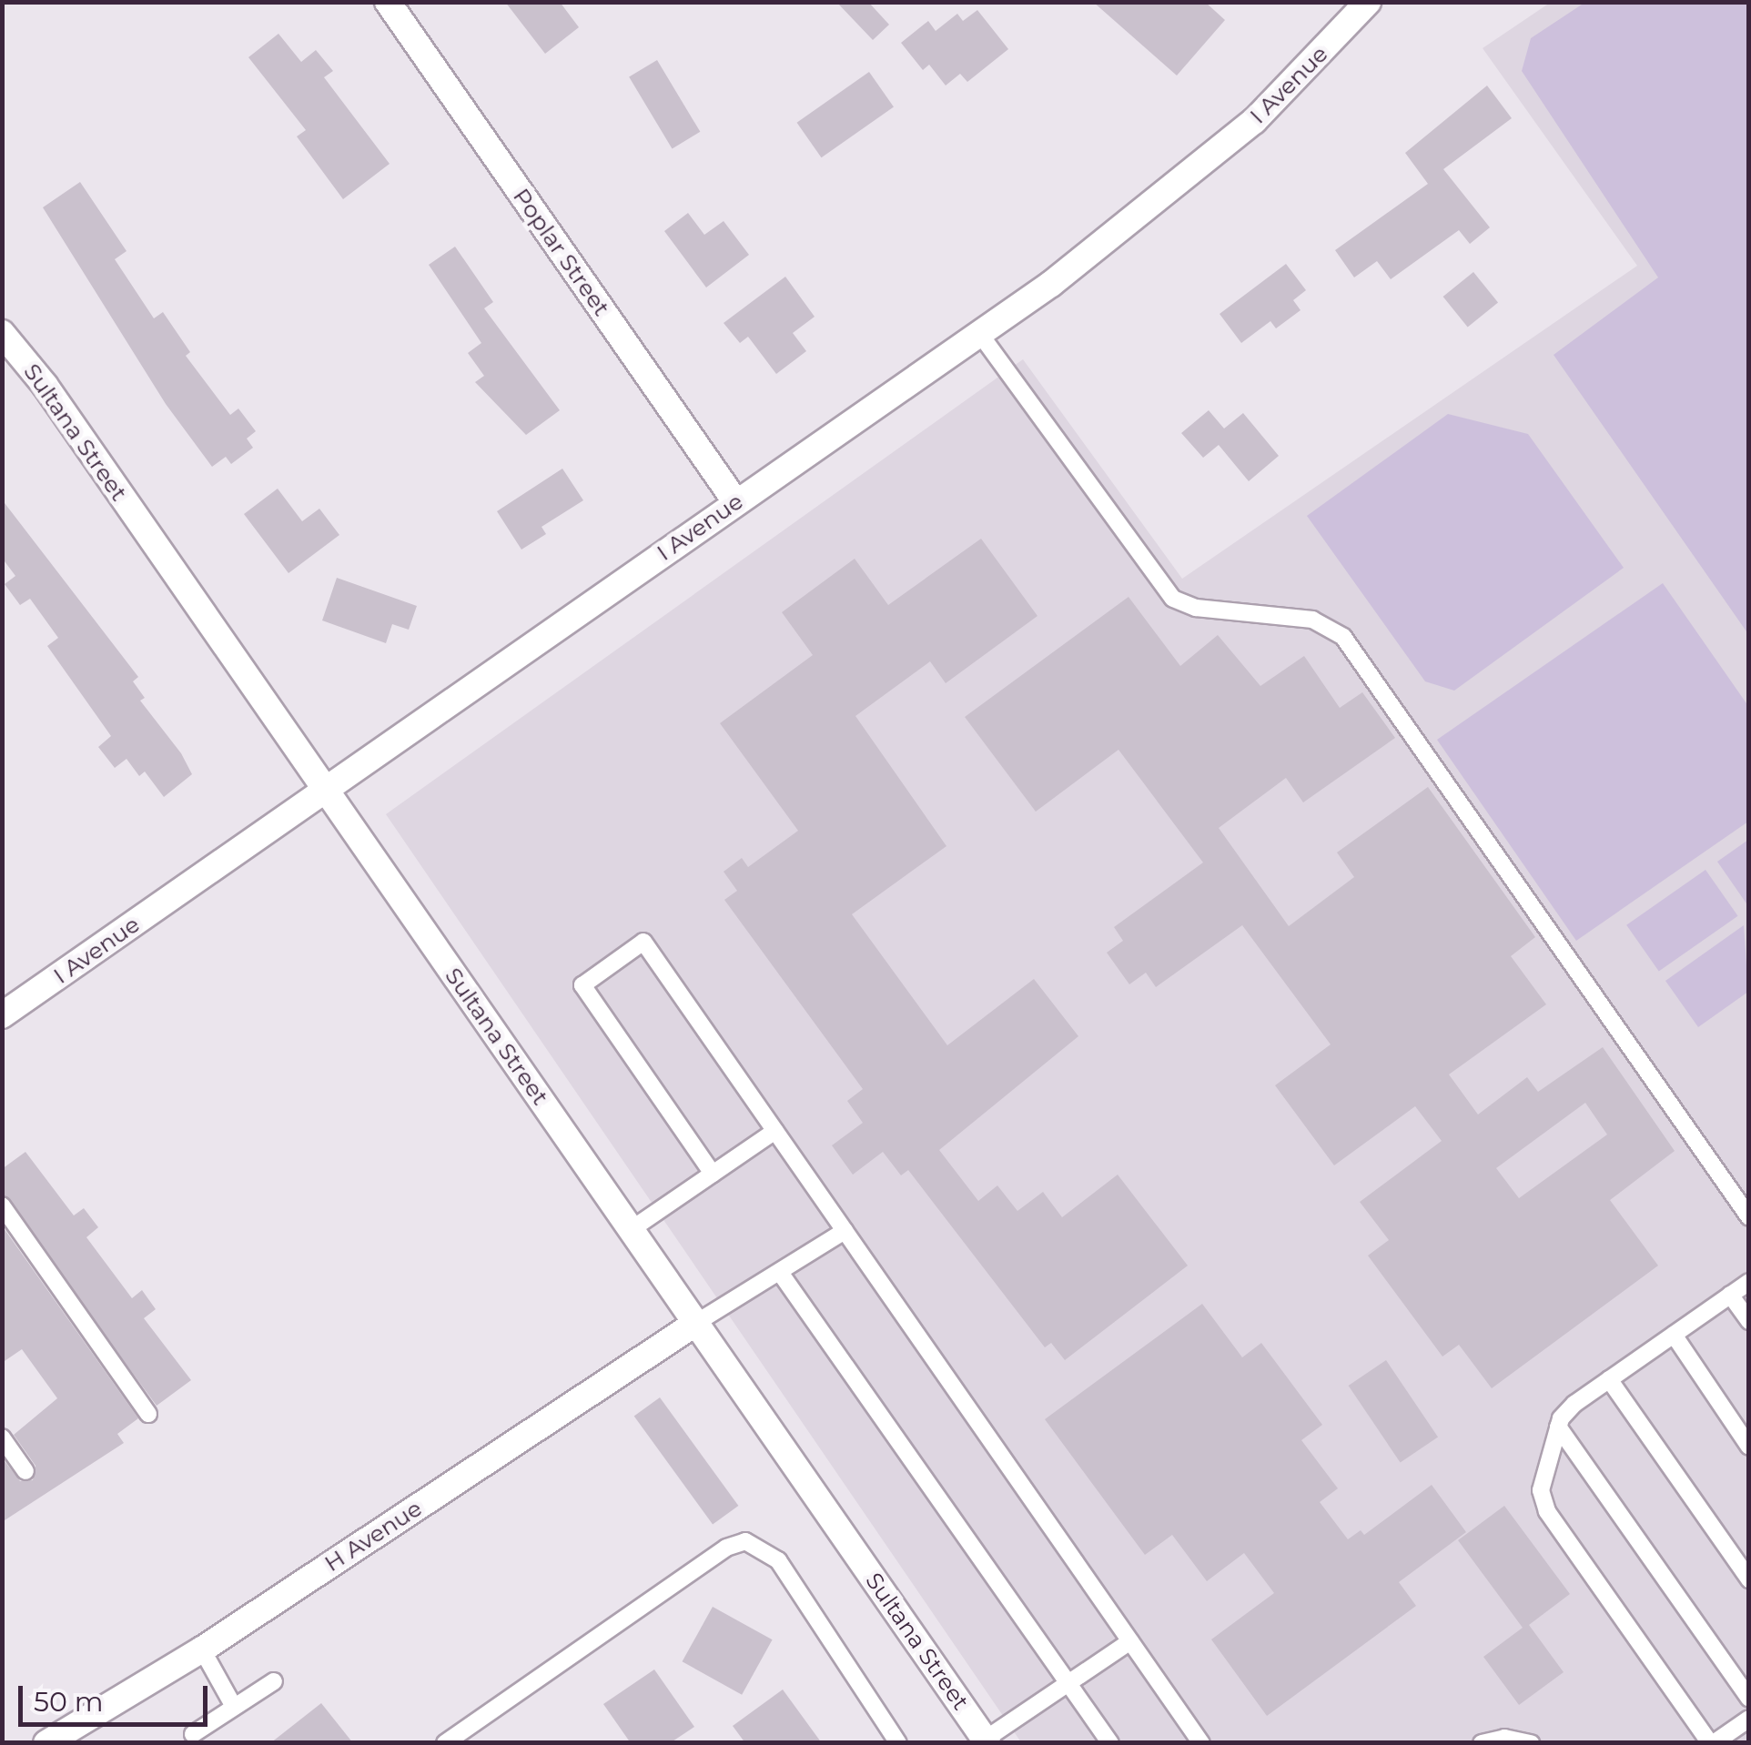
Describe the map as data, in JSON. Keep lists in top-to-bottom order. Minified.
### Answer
{"streets":{"street":["I Avenue","Poplar Street","Sultana Street","H Avenue"]},"crossings":[["I Avenue","Poplar Street"],["I Avenue","Sultana Street"],["Sultana Street","H Avenue"]],"scale_bar":"50 m"}
